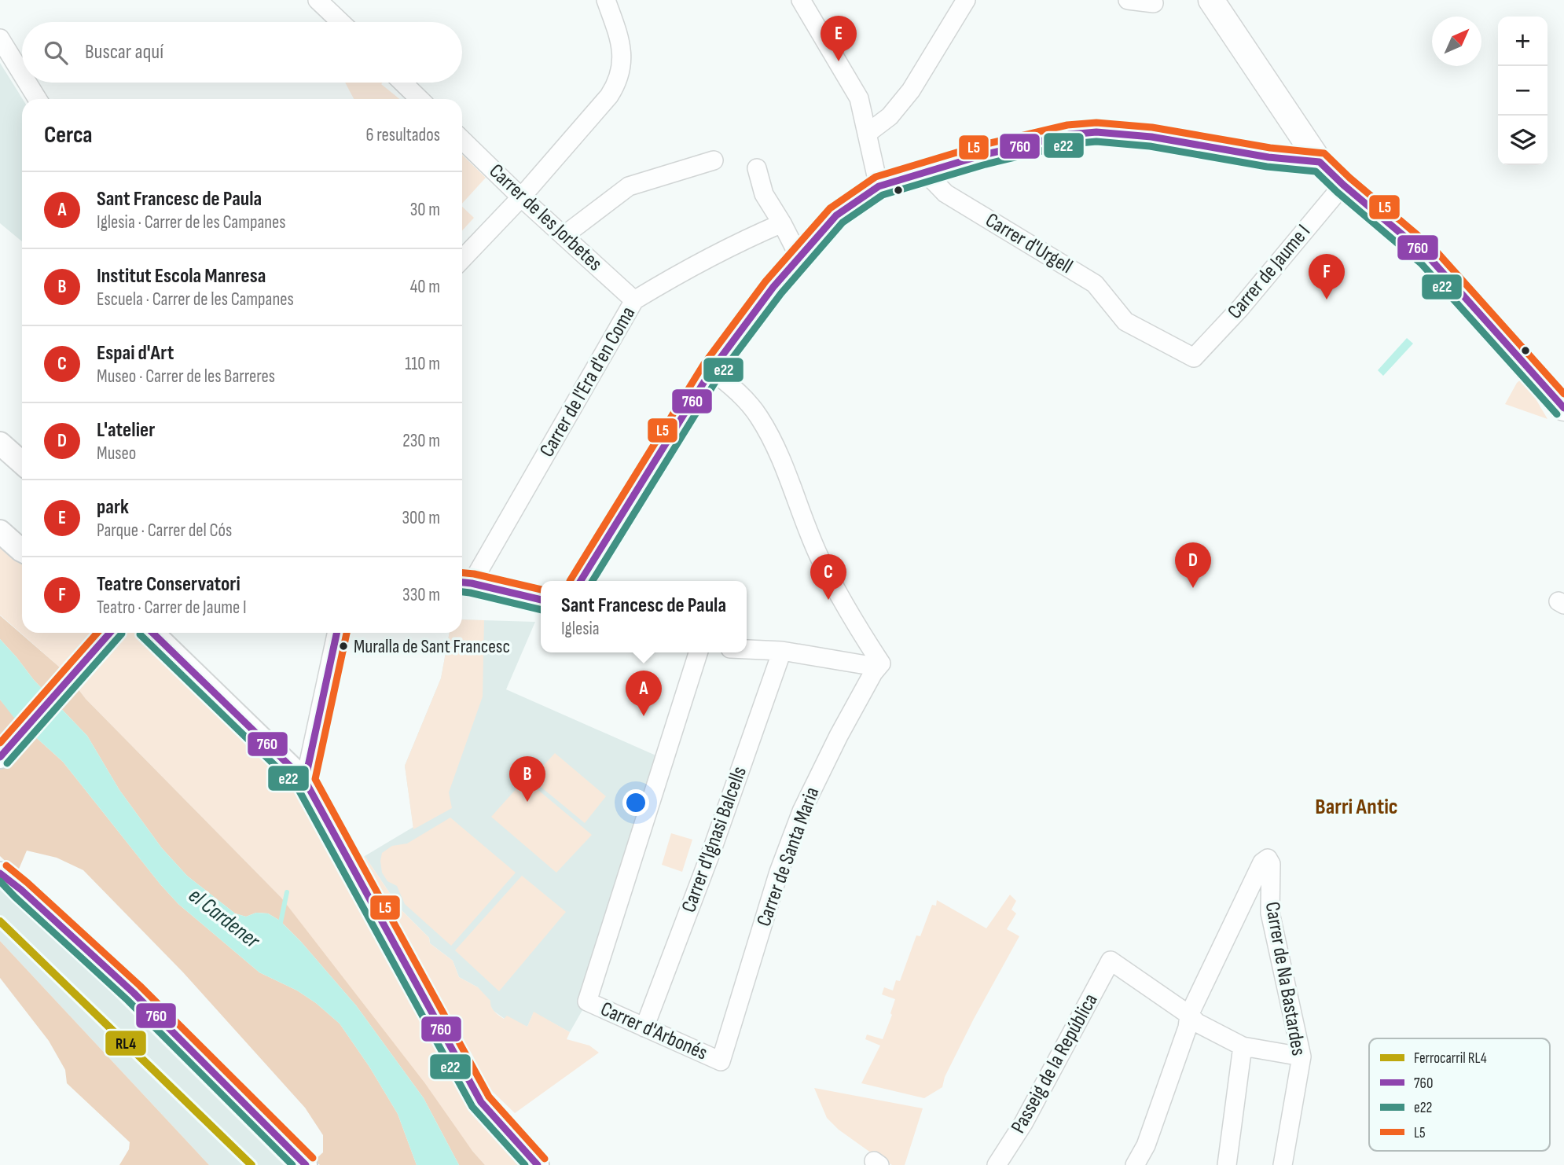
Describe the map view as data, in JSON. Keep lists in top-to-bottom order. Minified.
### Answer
{"streets":{"street":["Carrer de les Jorbetes","Carrer d'Urgell","Carrer de Jaume I","Carrer de l'Era d'en Coma","Carrer d'Ignasi Balcells","Carrer de Santa Maria","Carrer de Na Bastardes","Carrer d'Arbonés","Passeig de la República"]},"crossings":[["Carrer de les Jorbetes","Carrer de l'Era d'en Coma"],["Carrer d'Urgell","Carrer de Jaume I"],["Carrer d'Ignasi Balcells","Carrer d'Arbonés"],["Carrer de Santa Maria","Carrer d'Arbonés"],["Carrer de Na Bastardes","Passeig de la República"]],"districts":["Barri Antic"],"water":["el Cardener"],"places":["Muralla de Sant Francesc"],"lines":["transit line L5","transit line 760","transit line e22","rail line RL4"],"legend":["Ferrocarril RL4","760","e22","L5"],"north":"top right","page":{"pins":["E","F","D","C","A","B"],"map_buttons":["+","−"],"search":"Buscar aquí","heading":["Cerca","6 resultados"],"list":[{"mark":"A","name":"Sant Francesc de Paula","note":"Iglesia · Carrer de les Campanes","value":"30 m"},{"mark":"B","name":"Institut Escola Manresa","note":"Escuela · Carrer de les Campanes","value":"40 m"},{"mark":"C","name":"Espai d'Art","note":"Museo · Carrer de les Barreres","value":"110 m"},{"mark":"D","name":"L'atelier","note":"Museo","value":"230 m"},{"mark":"E","name":"park","note":"Parque · Carrer del Cós","value":"300 m"},{"mark":"F","name":"Teatre Conservatori","note":"Teatro · Carrer de Jaume I","value":"330 m"}],"popup":["Sant Francesc de Paula","Iglesia"]}}
